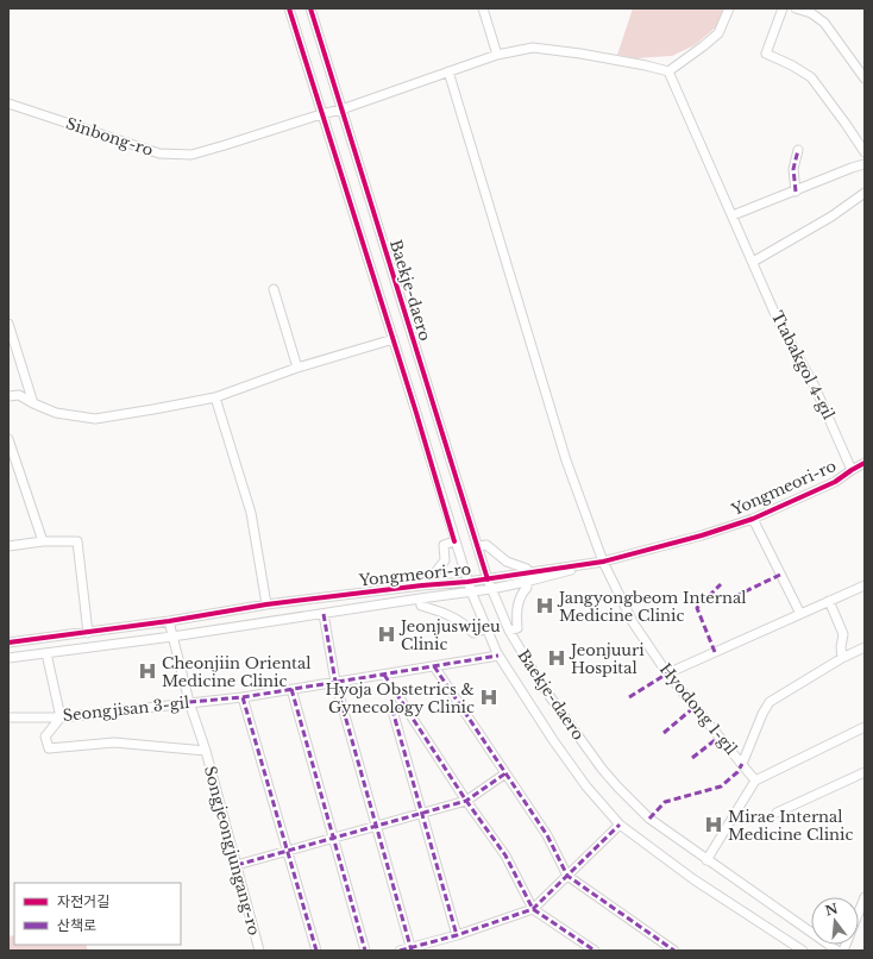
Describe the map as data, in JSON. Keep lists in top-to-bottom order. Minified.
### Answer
{"streets":{"street":["Sinbong-ro","Baekje-daero","Ttabakgol 4-gil","Yongmeori-ro","Seongjisan 3-gil","Hyodong 1-gil","Songjeongjungang-ro"]},"crossings":[["Sinbong-ro","Baekje-daero"],["Sinbong-ro","Ttabakgol 4-gil"],["Baekje-daero","Yongmeori-ro"],["Baekje-daero","Seongjisan 3-gil"],["Ttabakgol 4-gil","Yongmeori-ro"],["Yongmeori-ro","Hyodong 1-gil"],["Yongmeori-ro","Songjeongjungang-ro"],["Seongjisan 3-gil","Songjeongjungang-ro"]],"places":{"hospital":["Jangyongbeom Internal Medicine Clinic","Jeonjuswijeu Clinic","Jeonjuuri Hospital","Cheonjiin Oriental Medicine Clinic","Hyoja Obstetrics & Gynecology Clinic","Mirae Internal Medicine Clinic"]},"legend":["자전거길","산책로"],"north":"top"}
